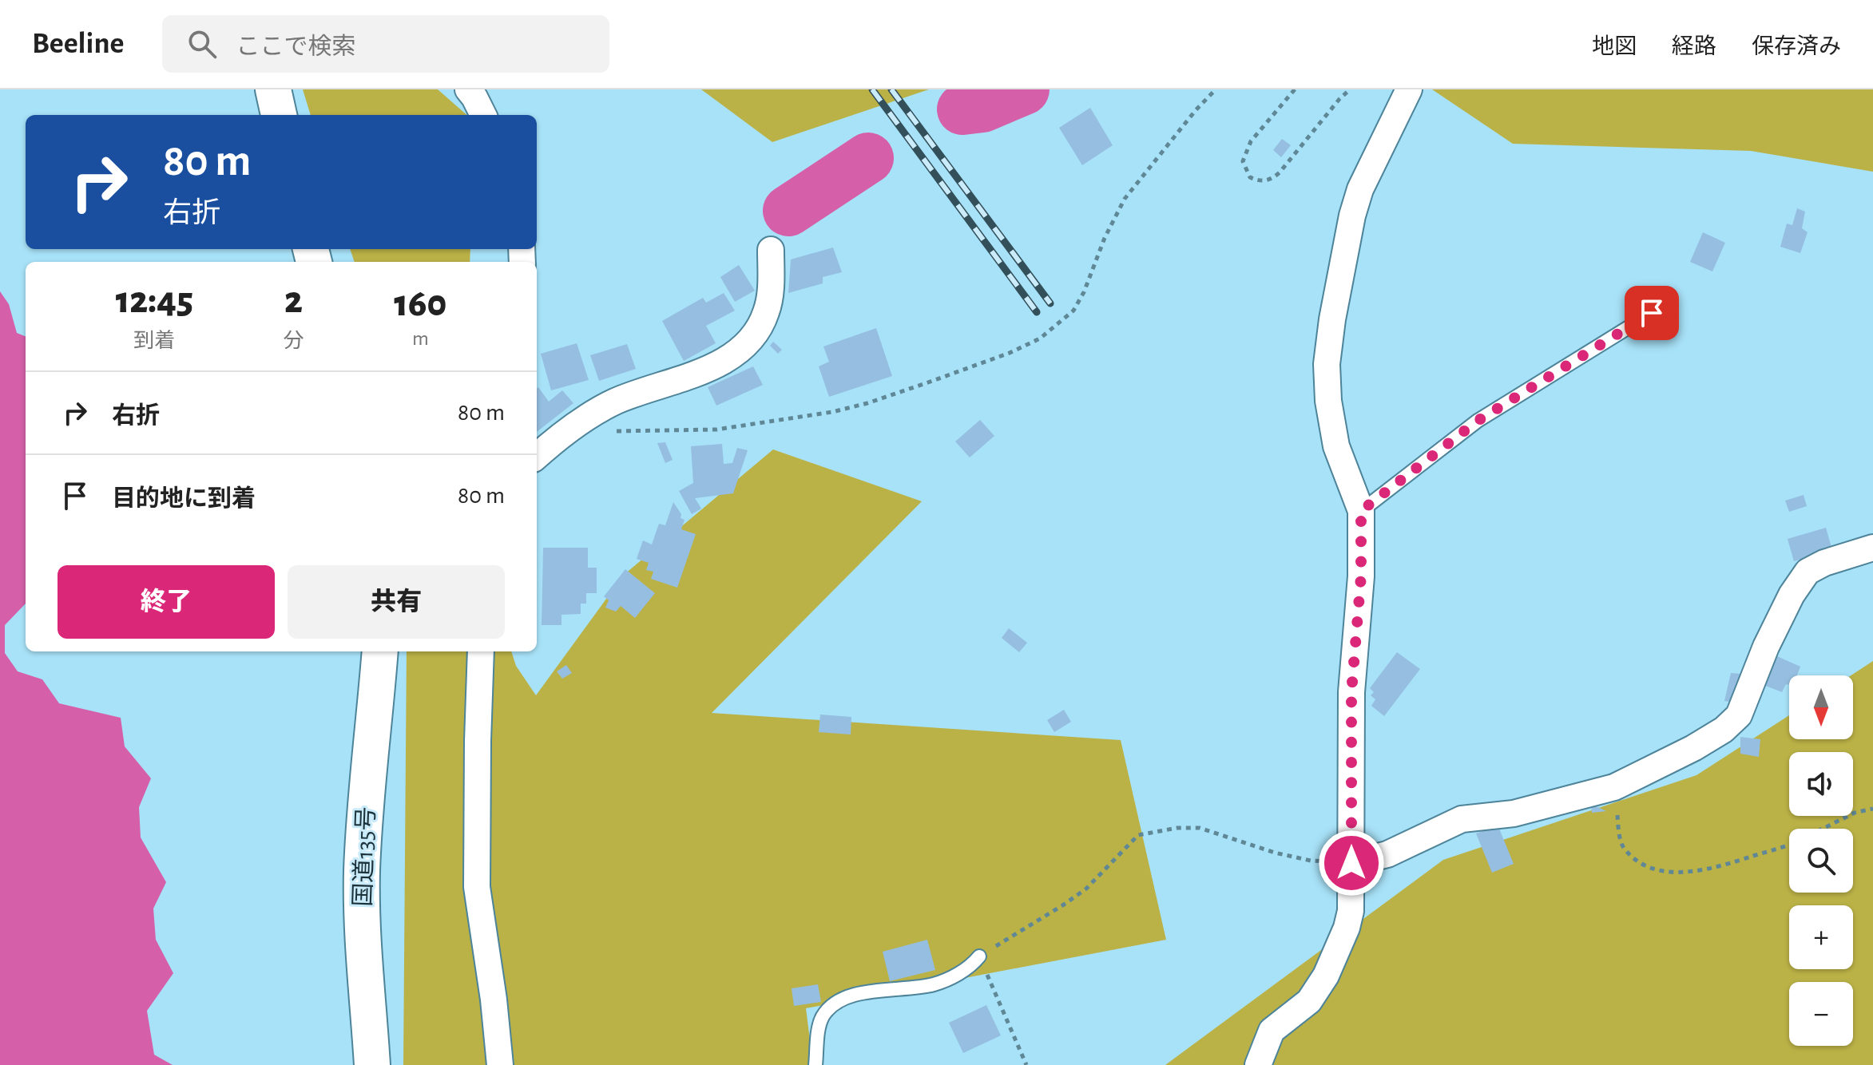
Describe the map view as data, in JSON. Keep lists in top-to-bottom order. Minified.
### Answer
{"streets":{"highway":["国道135号"]},"north":"bottom","page":{"header":"Beeline","search":"ここで検索","nav":["地図","経路","保存済み"],"turn":["80 m","右折"],"eta":["12:45","到着","2","分","160","m"],"list":[{"name":"右折","value":"80 m"},{"name":"目的地に到着","value":"80 m"}],"buttons":["終了","共有"],"map_buttons":["+","−"]}}
